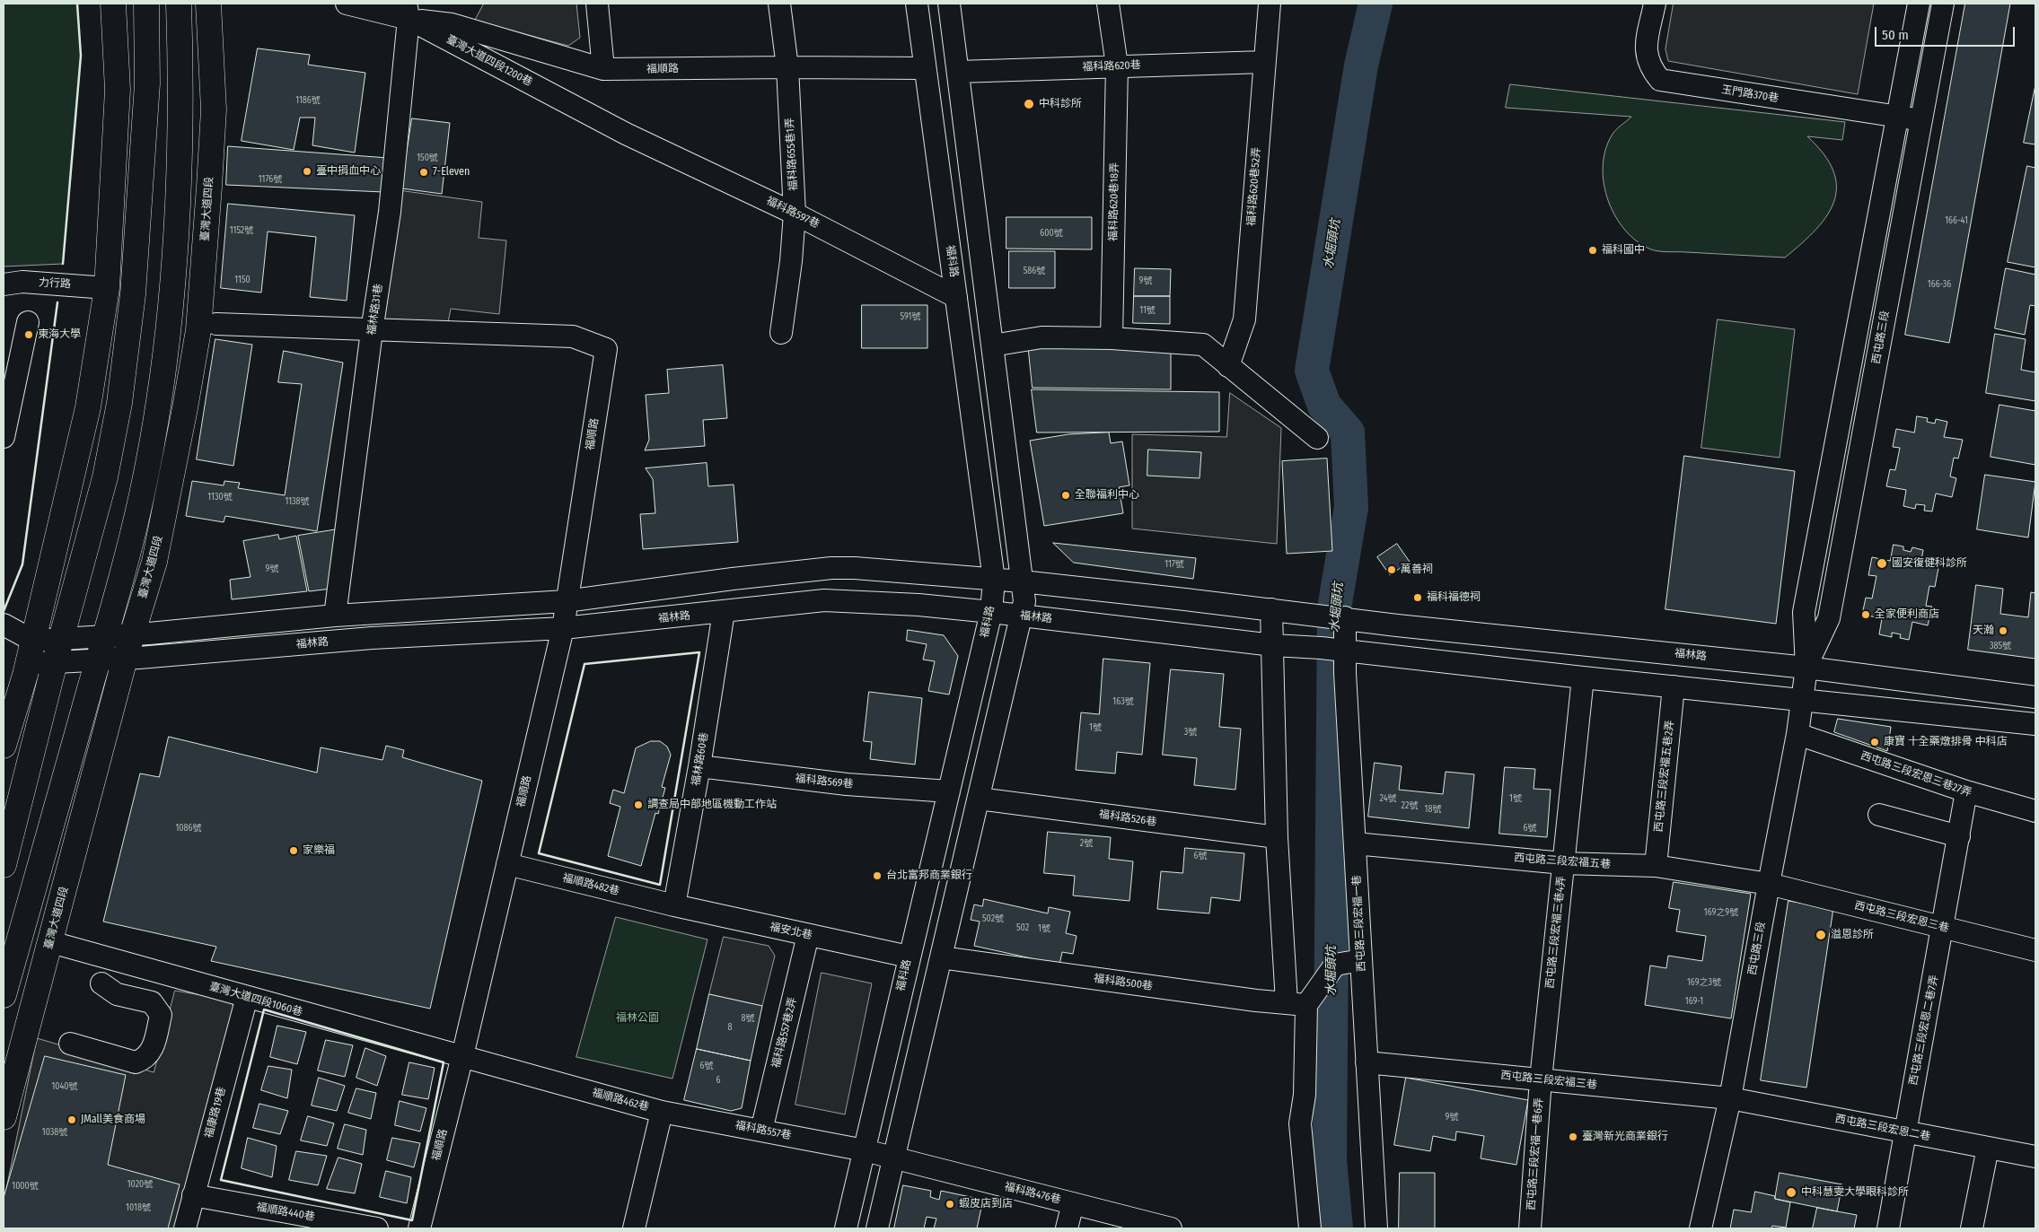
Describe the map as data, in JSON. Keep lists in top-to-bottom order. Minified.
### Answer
{"streets":{"main road":["臺灣大道四段"],"street":["臺灣大道四段1200巷","福科路620巷","福順路","玉門路370巷","福科路655巷1弄","福科路620巷52弄","福科路620巷18弄","福科路597巷","福科路","力行路","福林路31巷","西屯路三段","福林路","福林路60巷","西屯路三段宏恩三巷27弄","西屯路三段宏福五巷2弄","福科路569巷","福科路526巷","西屯路三段宏福五巷","福順路482巷","西屯路三段宏恩三巷","西屯路三段宏福一巷","福安北巷","西屯路三段宏福三巷4弄","福科路500巷","臺灣大道四段1060巷","西屯路三段宏恩二巷7弄","福科路557巷2弄","西屯路三段宏福三巷","福順路462巷","福康路19巷","西屯路三段宏恩二巷","福科路557巷","西屯路三段宏福一巷6弄","福科路476巷","福順路440巷"]},"crossings":[["臺灣大道四段1200巷","福順路"],["臺灣大道四段1200巷","福科路597巷"],["臺灣大道四段1200巷","福林路31巷"],["福科路620巷","福科路620巷52弄"],["福科路620巷","福科路620巷18弄"],["福順路","福科路655巷1弄"],["福順路","福科路"],["福順路","福林路31巷"],["福順路","福林路"],["福順路","福順路482巷"],["福順路","臺灣大道四段1060巷"],["福順路","福順路462巷"],["玉門路370巷","西屯路三段"],["福科路655巷1弄","福科路597巷"],["臺灣大道四段","福林路"],["臺灣大道四段","臺灣大道四段1060巷"],["福科路597巷","福科路"],["福科路","福林路"],["福科路","福科路569巷"],["福科路","福安北巷"],["福科路","福科路557巷"],["西屯路三段","福林路"],["西屯路三段","西屯路三段宏恩三巷27弄"],["西屯路三段","西屯路三段宏福五巷"],["西屯路三段","西屯路三段宏恩三巷"],["西屯路三段","西屯路三段宏福三巷"],["西屯路三段","西屯路三段宏恩二巷"],["福林路","福林路60巷"],["福林路","西屯路三段宏福一巷"],["福林路60巷","福科路569巷"],["福林路60巷","福順路482巷"],["福林路60巷","福安北巷"],["西屯路三段宏恩三巷27弄","西屯路三段宏恩二巷7弄"],["西屯路三段宏福五巷2弄","西屯路三段宏福五巷"],["西屯路三段宏福五巷","西屯路三段宏恩三巷"],["西屯路三段宏福五巷","西屯路三段宏福一巷"],["西屯路三段宏福五巷","西屯路三段宏福三巷4弄"],["福順路482巷","福安北巷"],["西屯路三段宏恩三巷","西屯路三段宏恩二巷7弄"],["西屯路三段宏福一巷","西屯路三段宏福三巷"],["福安北巷","福科路557巷2弄"],["西屯路三段宏福三巷4弄","西屯路三段宏福三巷"],["西屯路三段宏福三巷4弄","西屯路三段宏福一巷6弄"],["臺灣大道四段1060巷","福順路462巷"],["臺灣大道四段1060巷","福康路19巷"],["西屯路三段宏恩二巷7弄","西屯路三段宏恩二巷"],["福科路557巷2弄","福科路557巷"],["西屯路三段宏福三巷","西屯路三段宏恩二巷"],["西屯路三段宏福三巷","西屯路三段宏福一巷6弄"],["福順路462巷","福科路557巷"],["福康路19巷","福順路440巷"],["福科路557巷","福科路476巷"]],"water":["水堀頭坑"],"parks":["福林公園"],"places":["中科診所","臺中捐血中心","7-Eleven","福科國中","東海大學","全聯福利中心","國安復健科診所","萬善祠","福科福德祠","全家便利商店","天瀚","康寶 十全藥燉排骨 中科店","調查局中部地區機動工作站","家樂福","台北富邦商業銀行","溢恩診所","JMall美食商場","臺灣新光商業銀行","中科慧雯大學眼科診所","蝦皮店到店"],"house_numbers":["1186號","150號","1176號","166-41","1152號","600號","586號","1150","9號","166-36","11號","591號","1130號","1138號","117號","9號","385號","163號","1號","3號","24號","1號","22號","18號","1086號","6號","2號","6號","169之9號","502號","502","1號","169之3號","169-1","8號","8","6號","6","1040號","9號","1038號","1020號","1000號","1018號"],"scale_bar":"50 m"}
